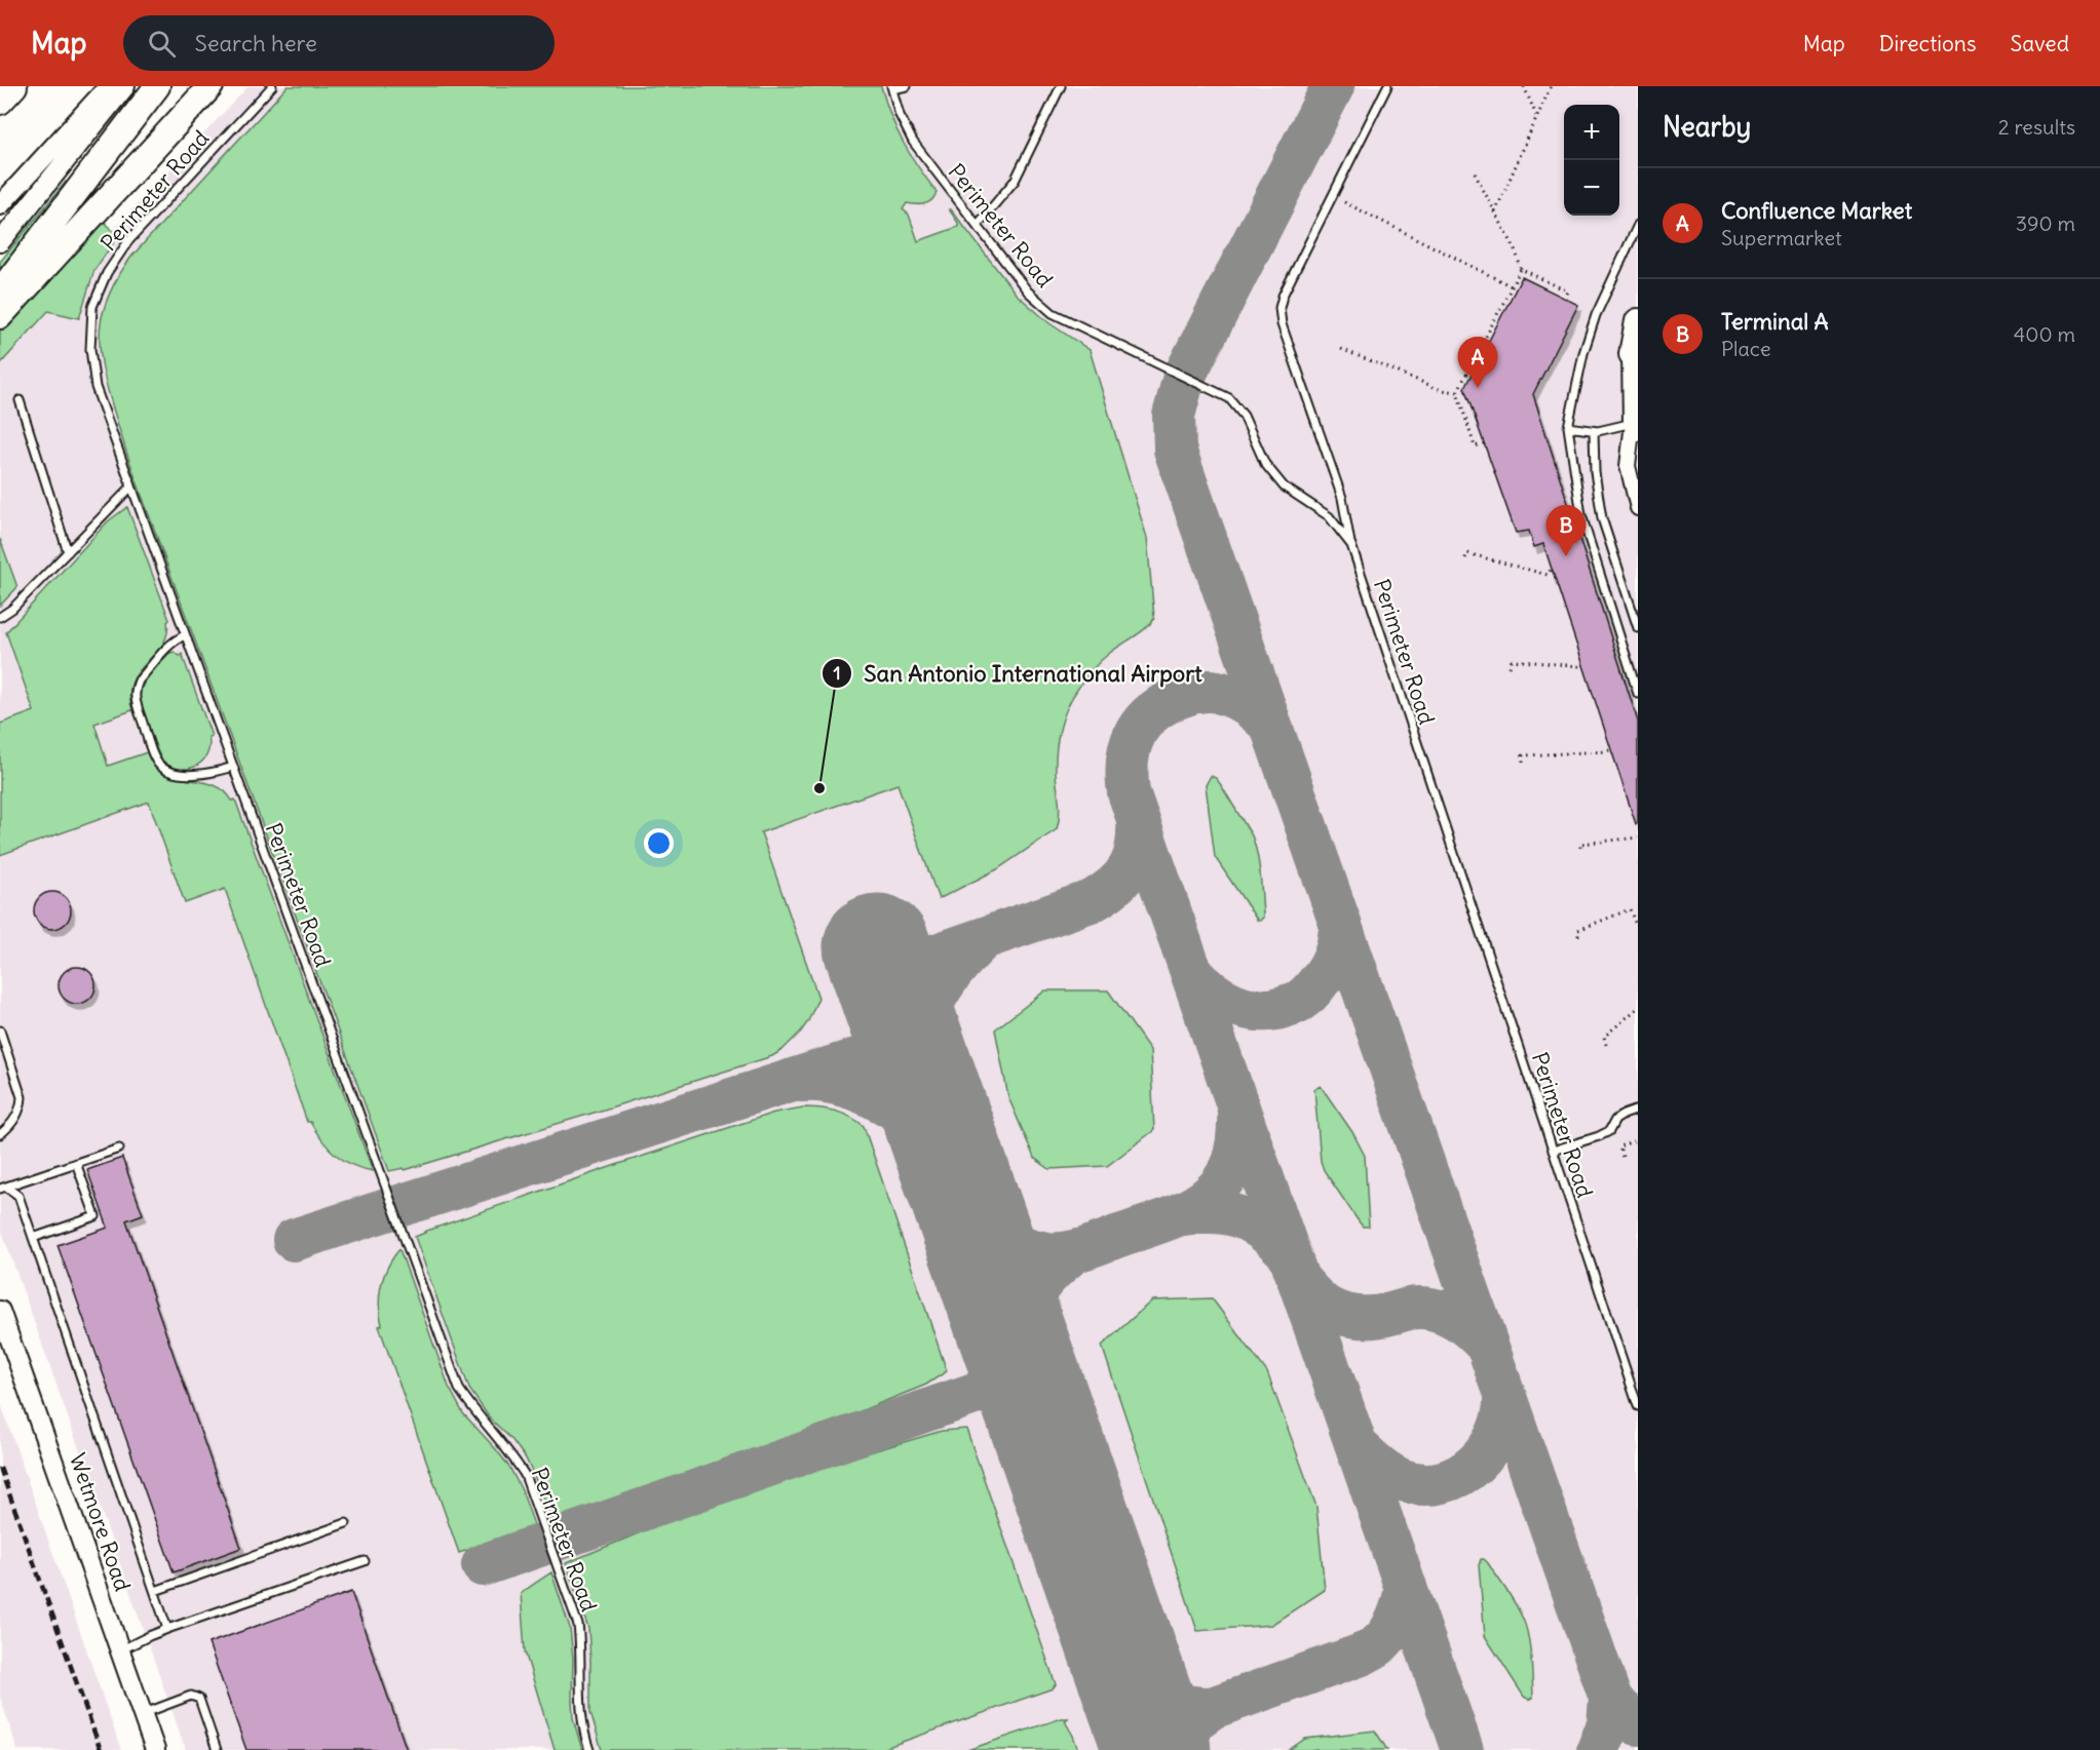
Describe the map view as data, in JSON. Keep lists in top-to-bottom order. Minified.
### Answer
{"streets":{"main road":["Wetmore Road"],"lane":["Perimeter Road"]},"places":["San Antonio International Airport"],"page":{"header":"Map","search":"Search here","nav":["Map","Directions","Saved"],"heading":["Nearby","2 results"],"map_buttons":["+","−"],"list":[{"mark":"A","name":"Confluence Market","note":"Supermarket","value":"390 m"},{"mark":"B","name":"Terminal A","note":"Place","value":"400 m"}],"pins":["A","B"]}}
